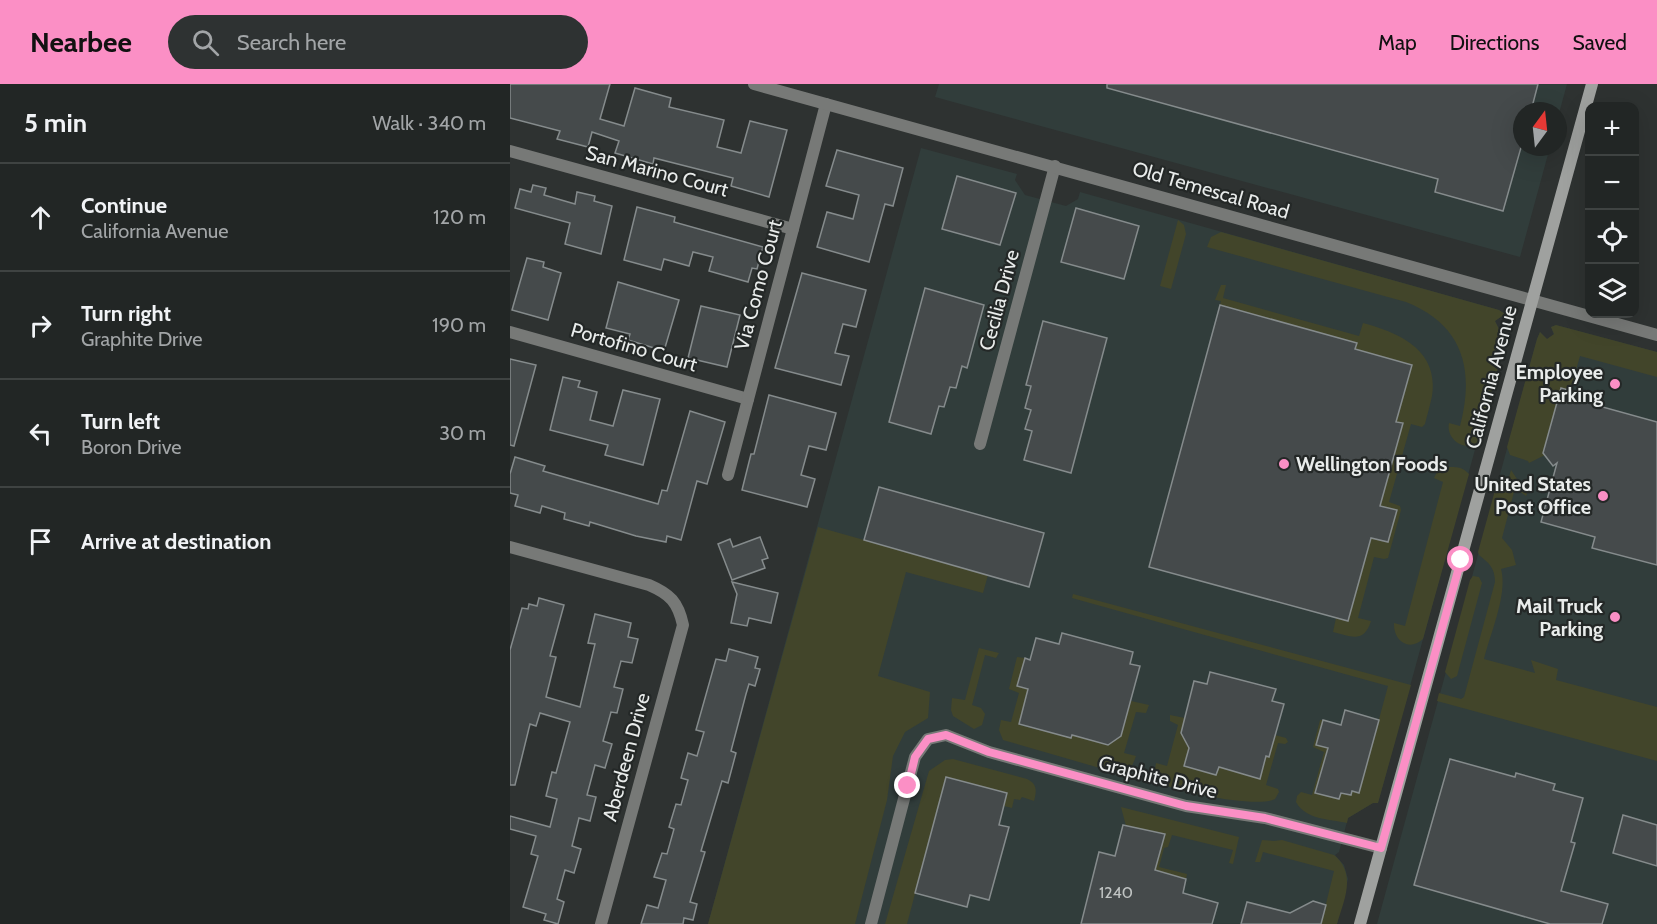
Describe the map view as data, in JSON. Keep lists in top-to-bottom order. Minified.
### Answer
{"streets":{"main road":["California Avenue"],"street":["San Marino Court","Old Temescal Road","Via Como Court","Cecilia Drive","Portofino Court","Aberdeen Drive","Graphite Drive"]},"crossings":[["San Marino Court","Via Como Court"],["Old Temescal Road","Via Como Court"],["Old Temescal Road","Cecilia Drive"],["Old Temescal Road","California Avenue"],["Via Como Court","Portofino Court"],["California Avenue","Graphite Drive"]],"places":["Employee Parking","Wellington Foods","United States Post Office","Mail Truck Parking"],"house_numbers":["1240"],"north":"top","page":{"header":"Nearbee","search":"Search here","nav":["Map","Directions","Saved"],"heading":["5 min","Walk · 340 m"],"map_buttons":["+","−"],"list":[["Continue","California Avenue","120 m"],["Turn right","Graphite Drive","190 m"],["Turn left","Boron Drive","30 m"],"Arrive at destination"]}}
